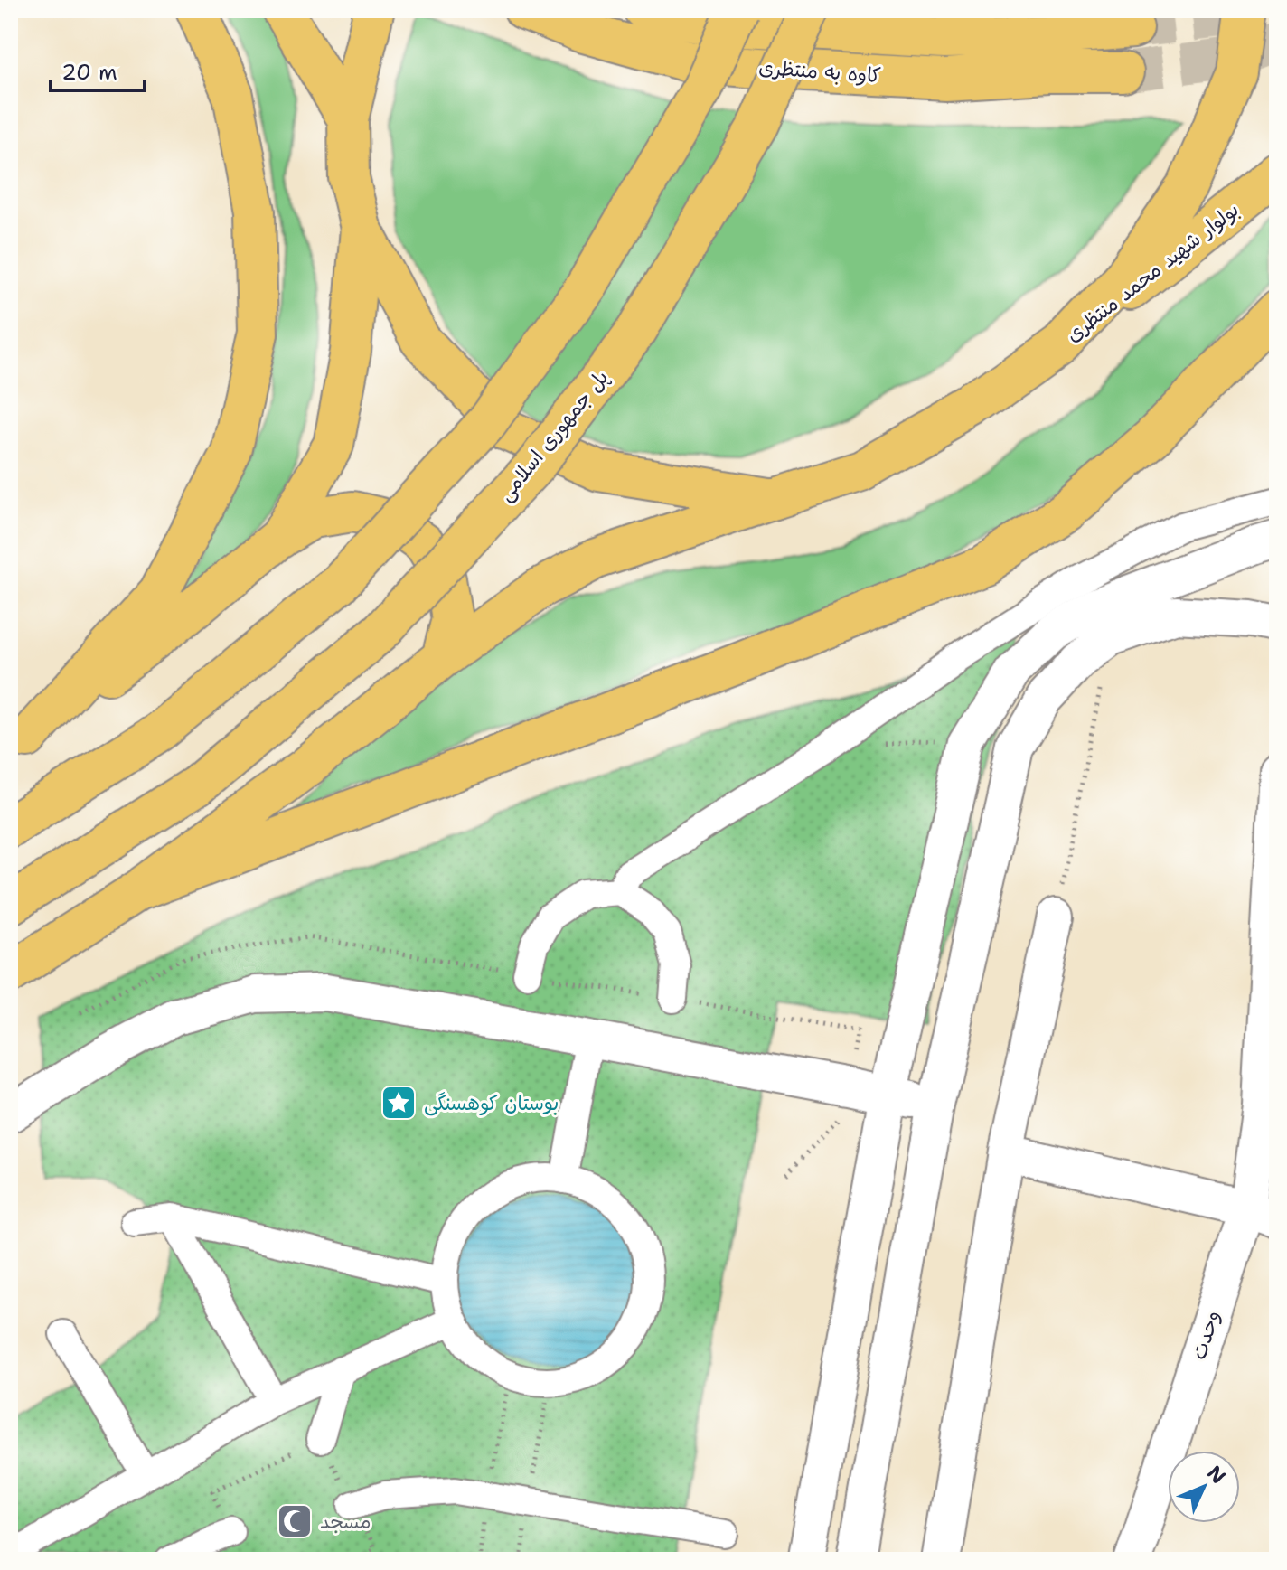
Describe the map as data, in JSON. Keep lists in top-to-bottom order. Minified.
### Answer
{"streets":{"main road":["کاوه به منتظری","بولوار شهید محمد منتظری","پل جمهوری اسلامی"],"street":["وحدت"]},"places":{"place":["بوستان کوهسنگی"],"mosque":["مسجد"]},"scale_bar":"20 m","north":"top right"}
